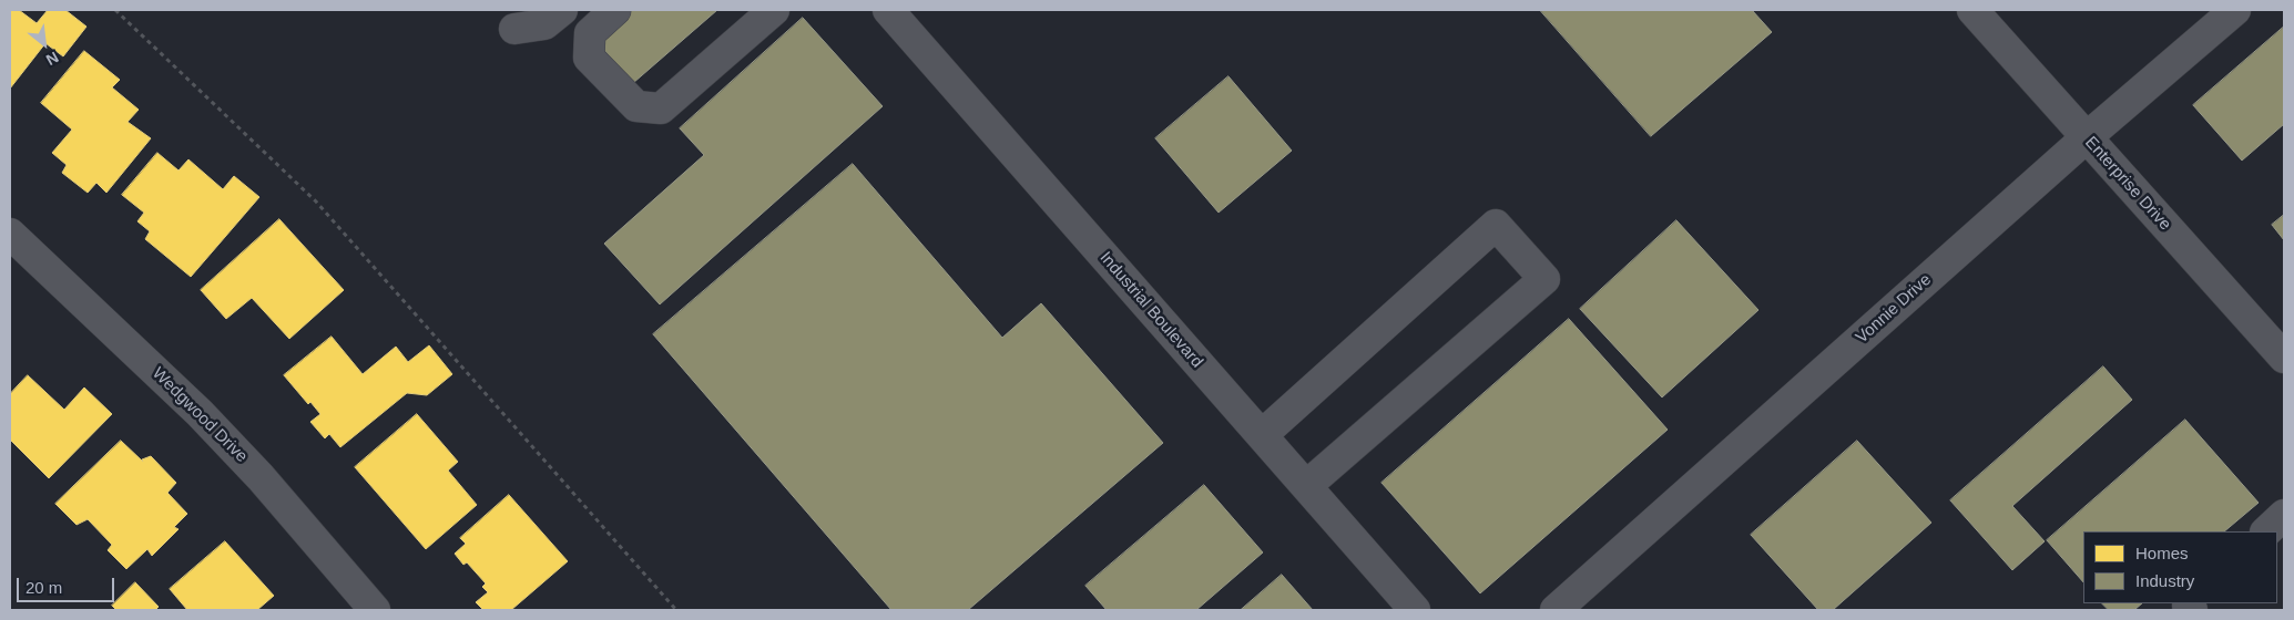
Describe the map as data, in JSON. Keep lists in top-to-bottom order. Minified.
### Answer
{"streets":{"street":["Enterprise Drive","Vonnie Drive","Industrial Boulevard","Wedgwood Drive"]},"crossings":[["Enterprise Drive","Vonnie Drive"]],"legend":["Homes","Industry"],"scale_bar":"20 m","north":"bottom right"}
